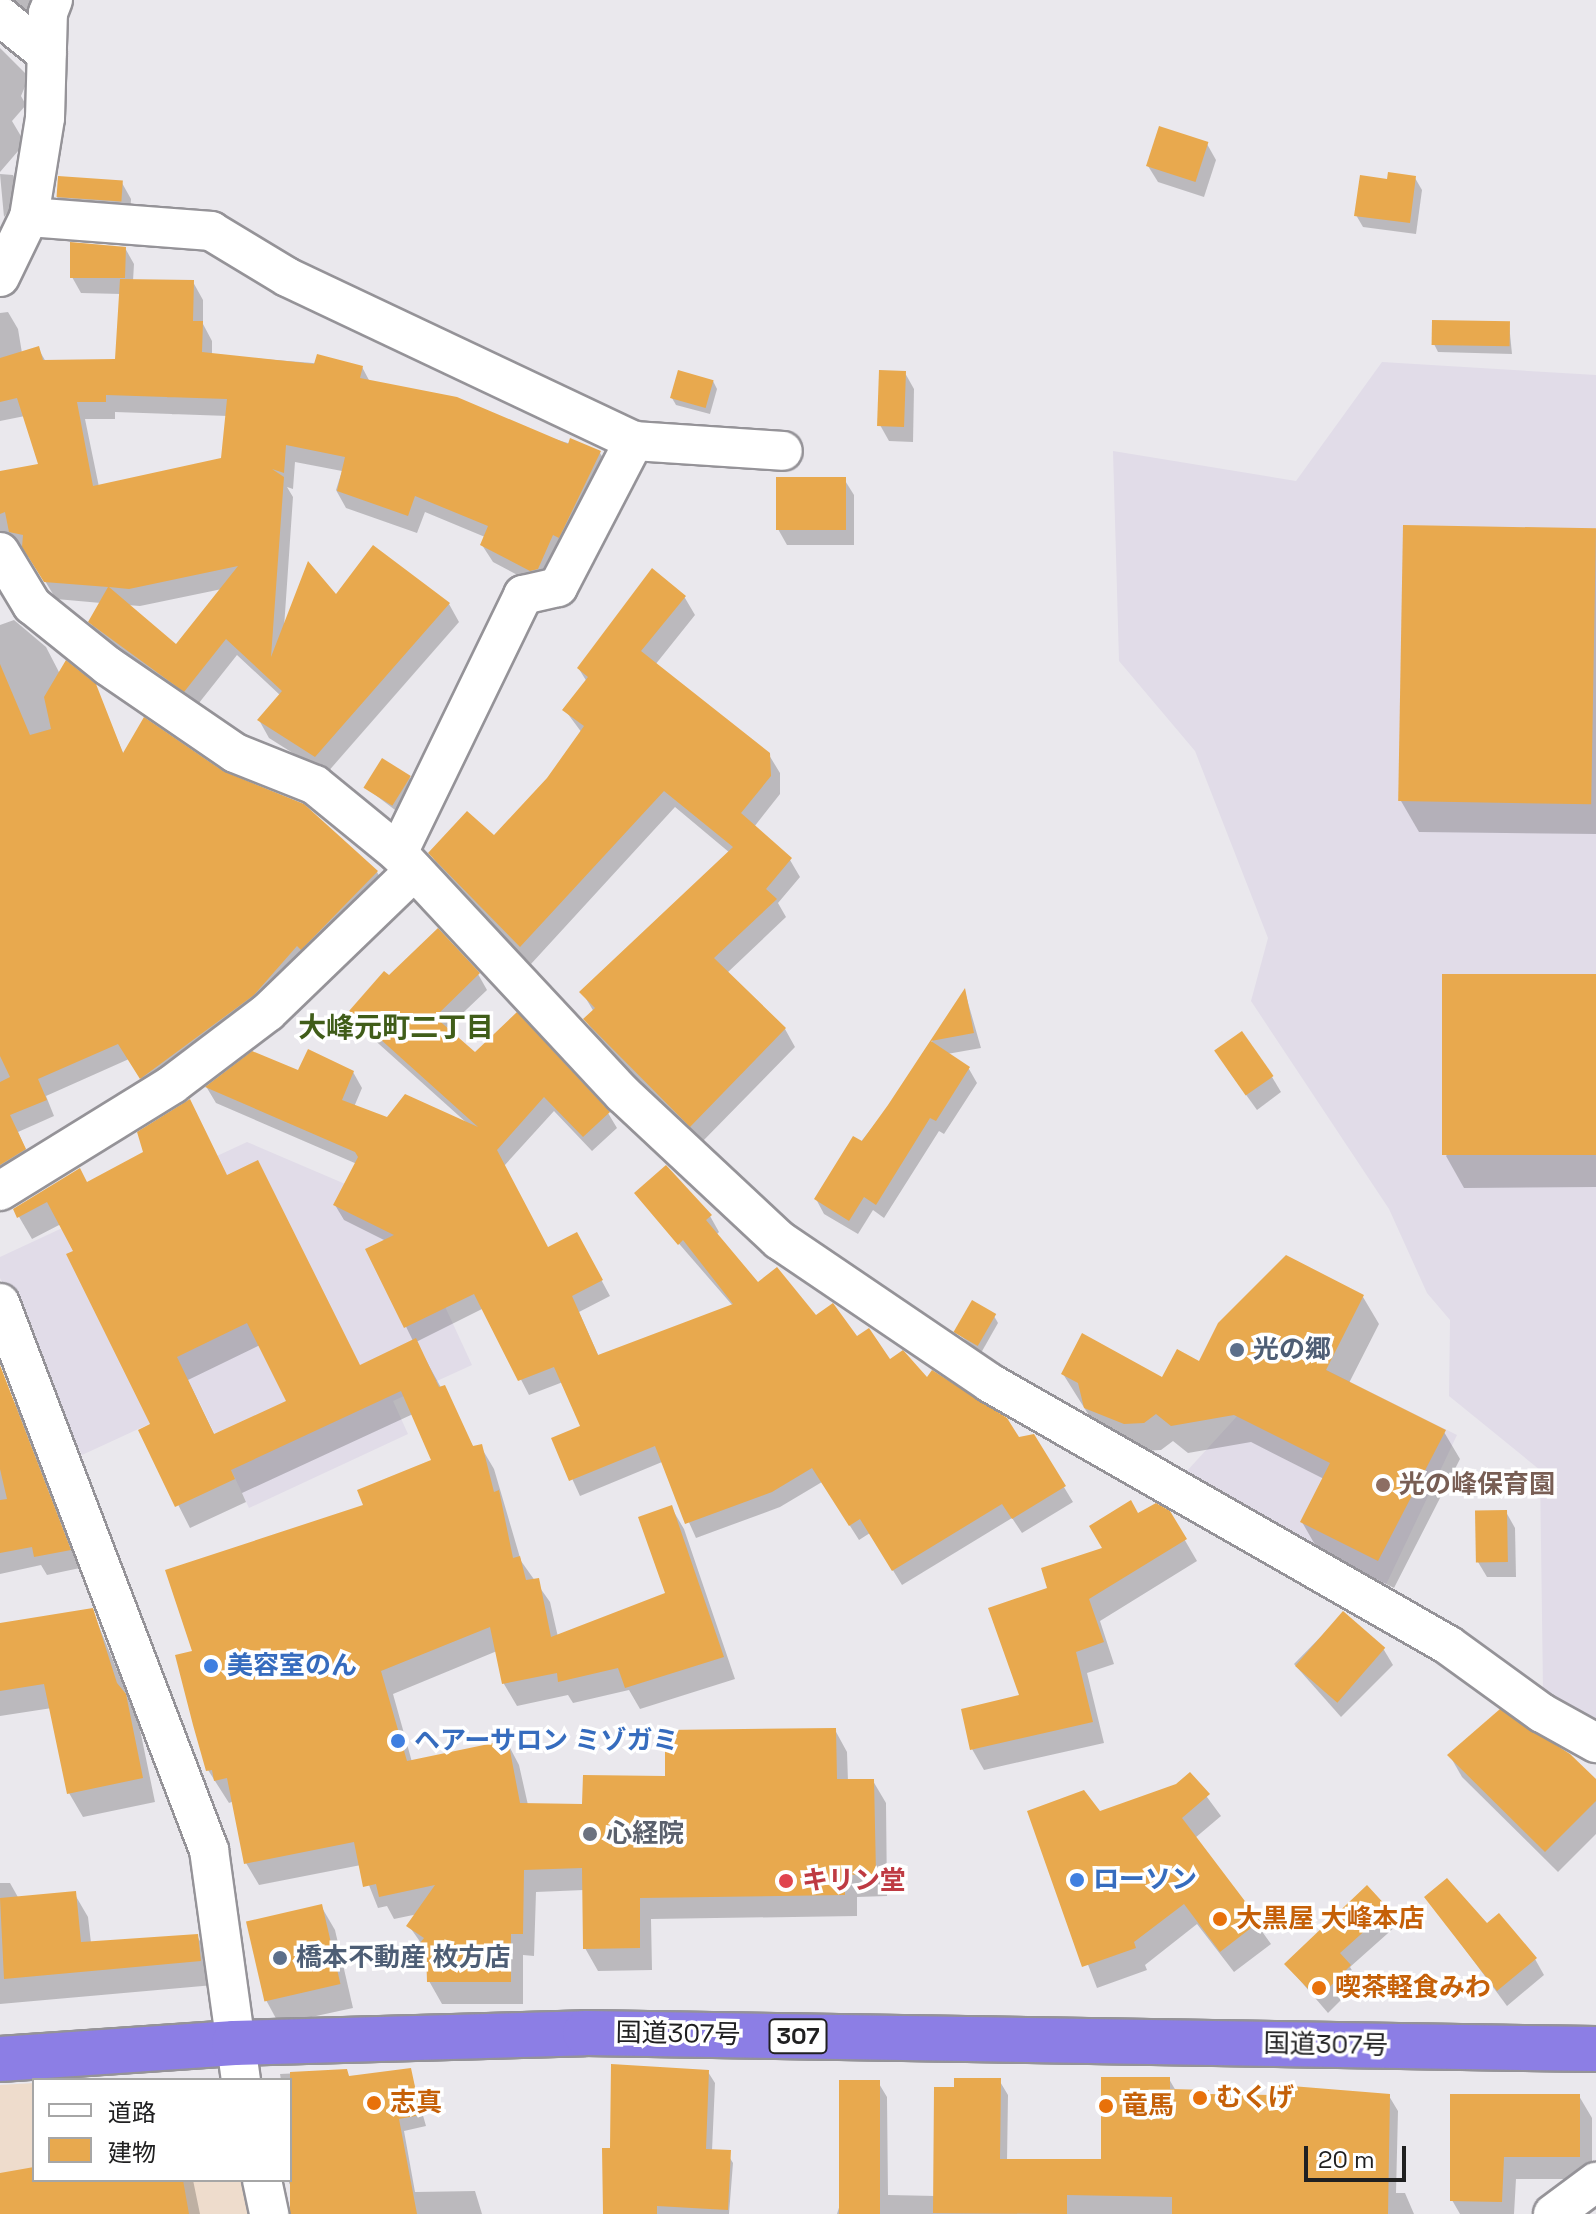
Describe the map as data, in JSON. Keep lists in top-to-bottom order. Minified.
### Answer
{"streets":{"highway":["国道307号","307"]},"districts":["大峰元町二丁目"],"places":["光の郷","光の峰保育園","美容室のん","ヘアーサロン ミゾガミ","心経院","ローソン","キリン堂","大黒屋 大峰本店","橋本不動産 枚方店","喫茶軽食みわ","むくげ","志真","竜馬"],"legend":["道路","建物"],"scale_bar":"20 m"}
